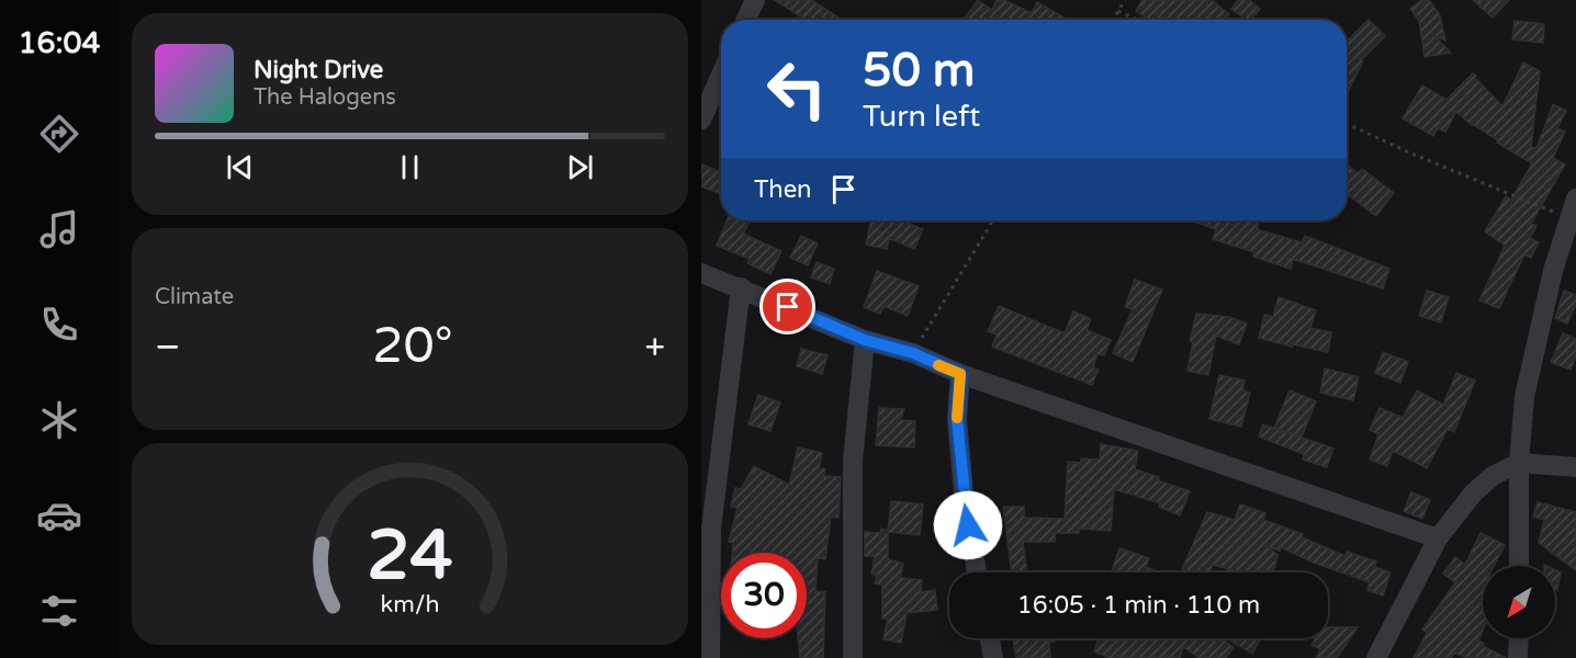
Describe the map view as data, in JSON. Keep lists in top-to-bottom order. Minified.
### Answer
{"north":"bottom left","page":{"tabs":"16:04","turn":["50 m","Turn left"],"song":["Night Drive","The Halogens"],"then":"Then","tile":"Climate","heat":["−","20°","+"],"limit":"30","trip":"16:05 · 1 min · 110 m","gauge":["24","km/h"]}}
